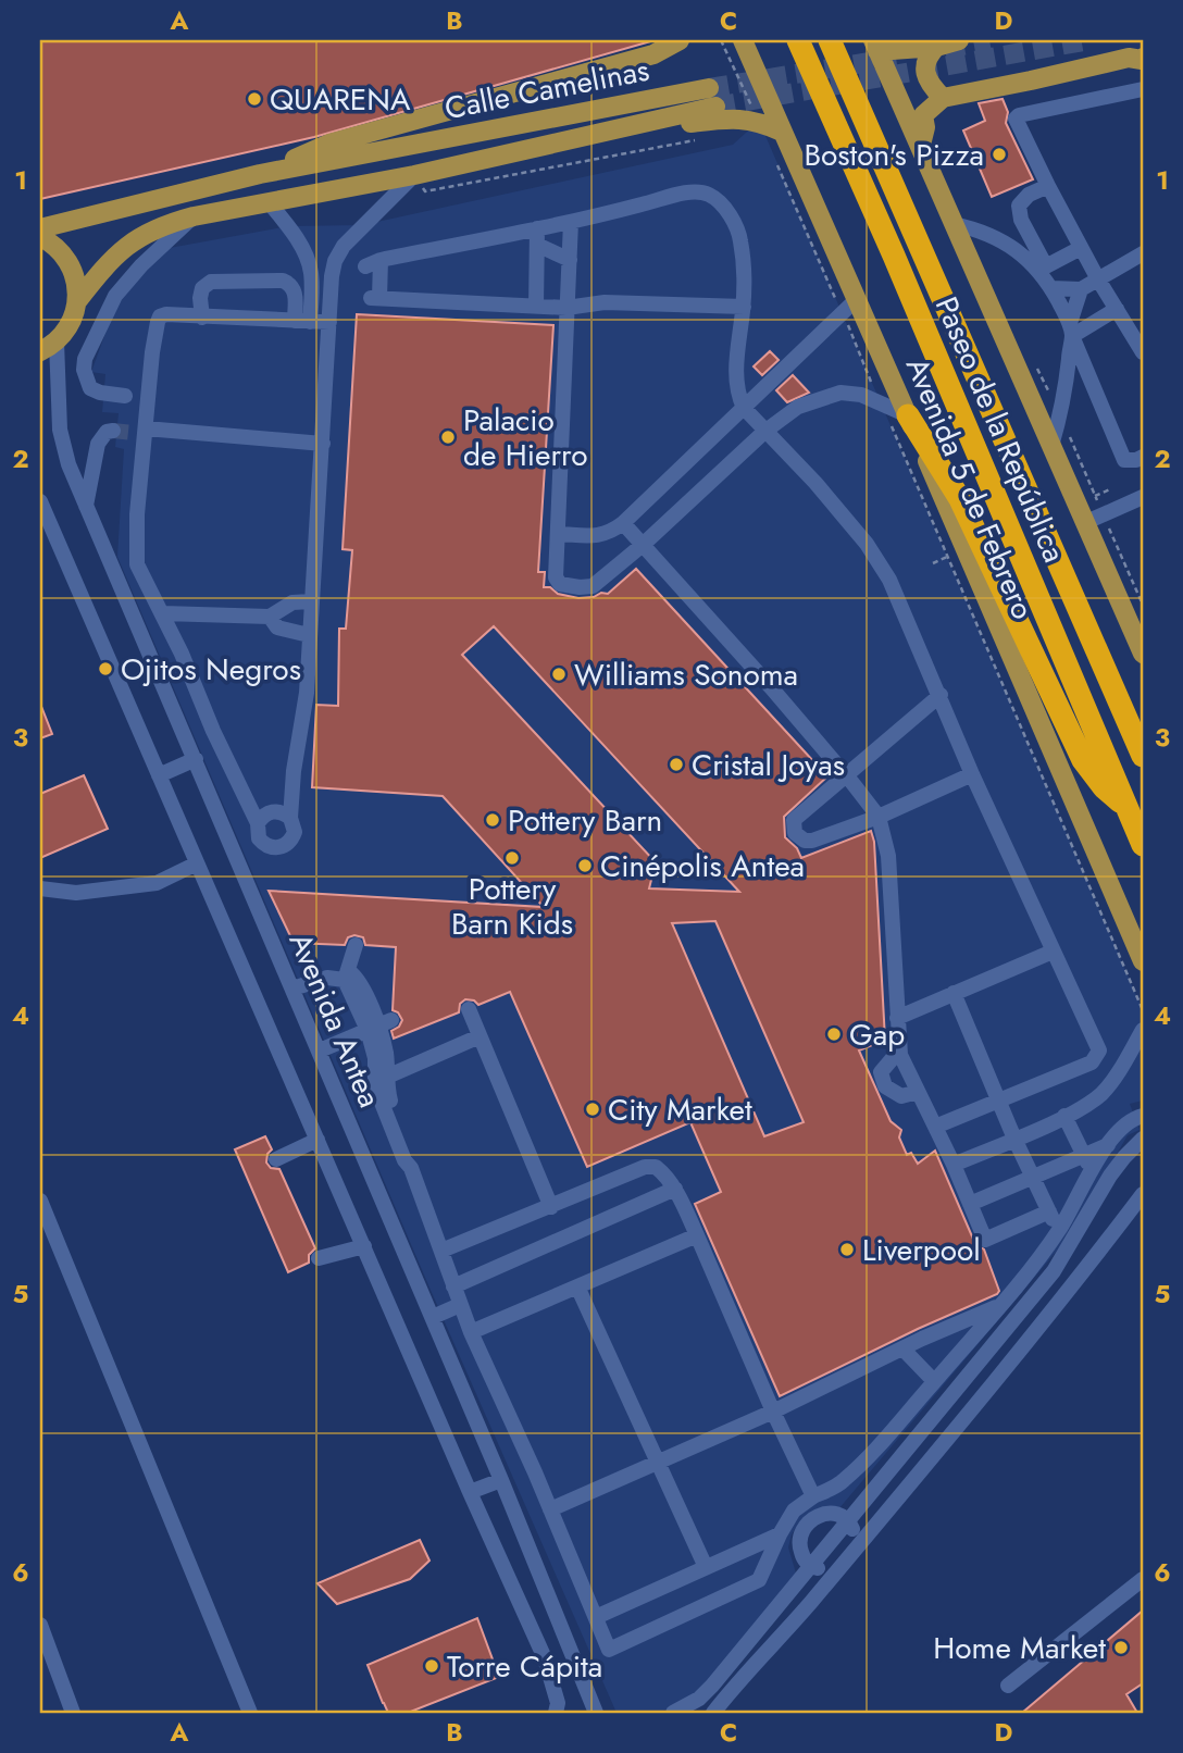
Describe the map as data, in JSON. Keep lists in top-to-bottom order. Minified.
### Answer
{"streets":{"highway":["Paseo de la República"],"main road":["Calle Camelinas","Avenida 5 de Febrero"],"street":["Avenida Antea"]},"crossings":[["Calle Camelinas","Avenida Antea"]],"places":["QUARENA","Boston's Pizza","Palacio de Hierro","Ojitos Negros","Williams Sonoma","Cristal Joyas","Pottery Barn","Pottery Barn Kids","Cinépolis Antea","Gap","City Market","Liverpool","Home Market","Torre Cápita"],"grid":{"columns":["A","B","C","D"],"rows":["1","2","3","4","5","6"]}}
